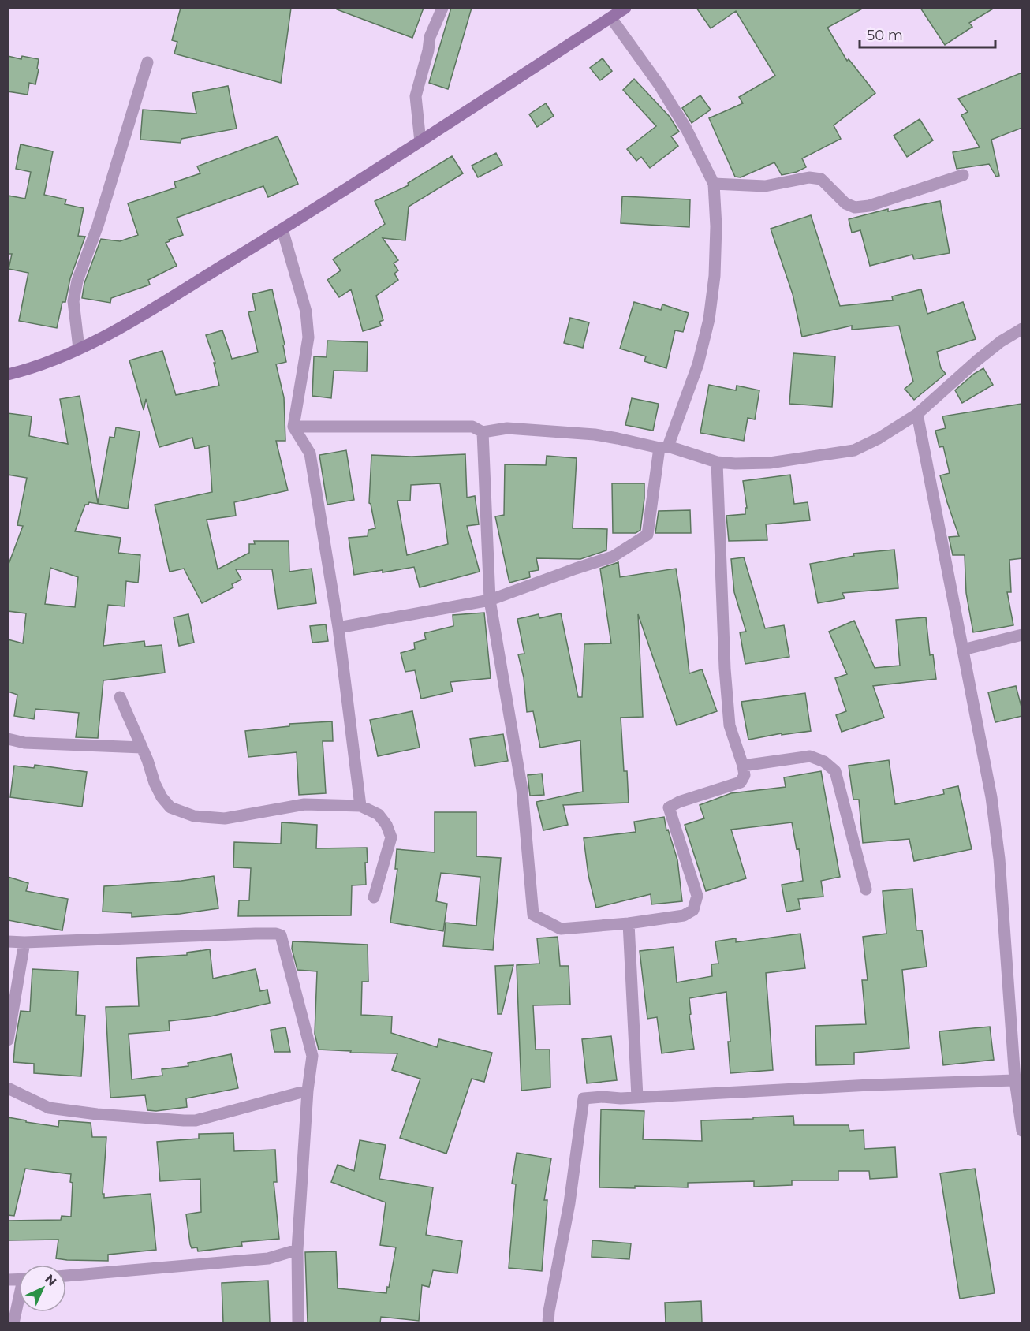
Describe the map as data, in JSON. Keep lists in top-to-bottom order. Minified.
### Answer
{"scale_bar":"50 m","north":"top right"}
